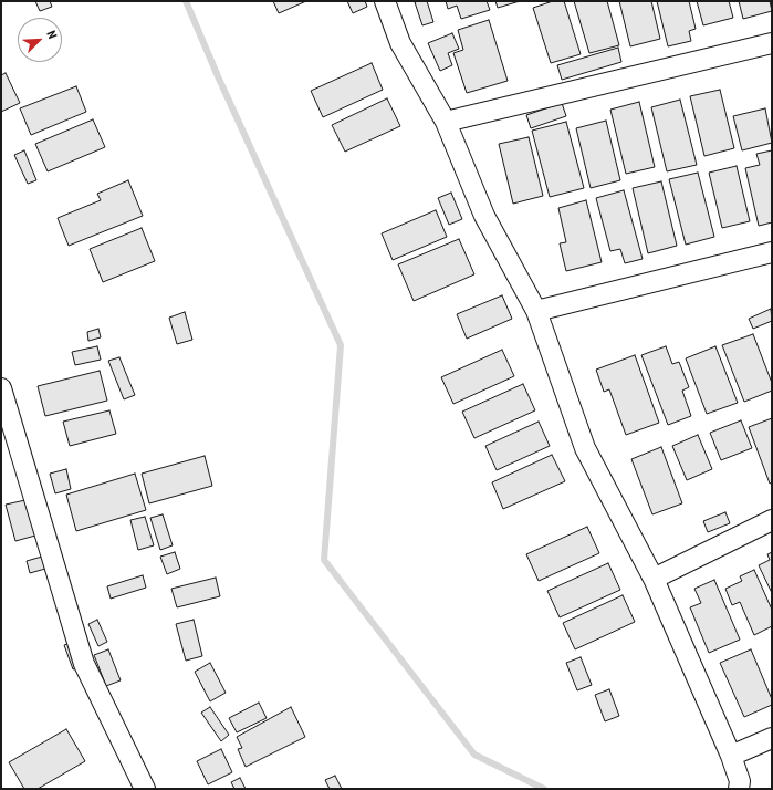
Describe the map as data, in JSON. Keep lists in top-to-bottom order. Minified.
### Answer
{"north":"top right"}
